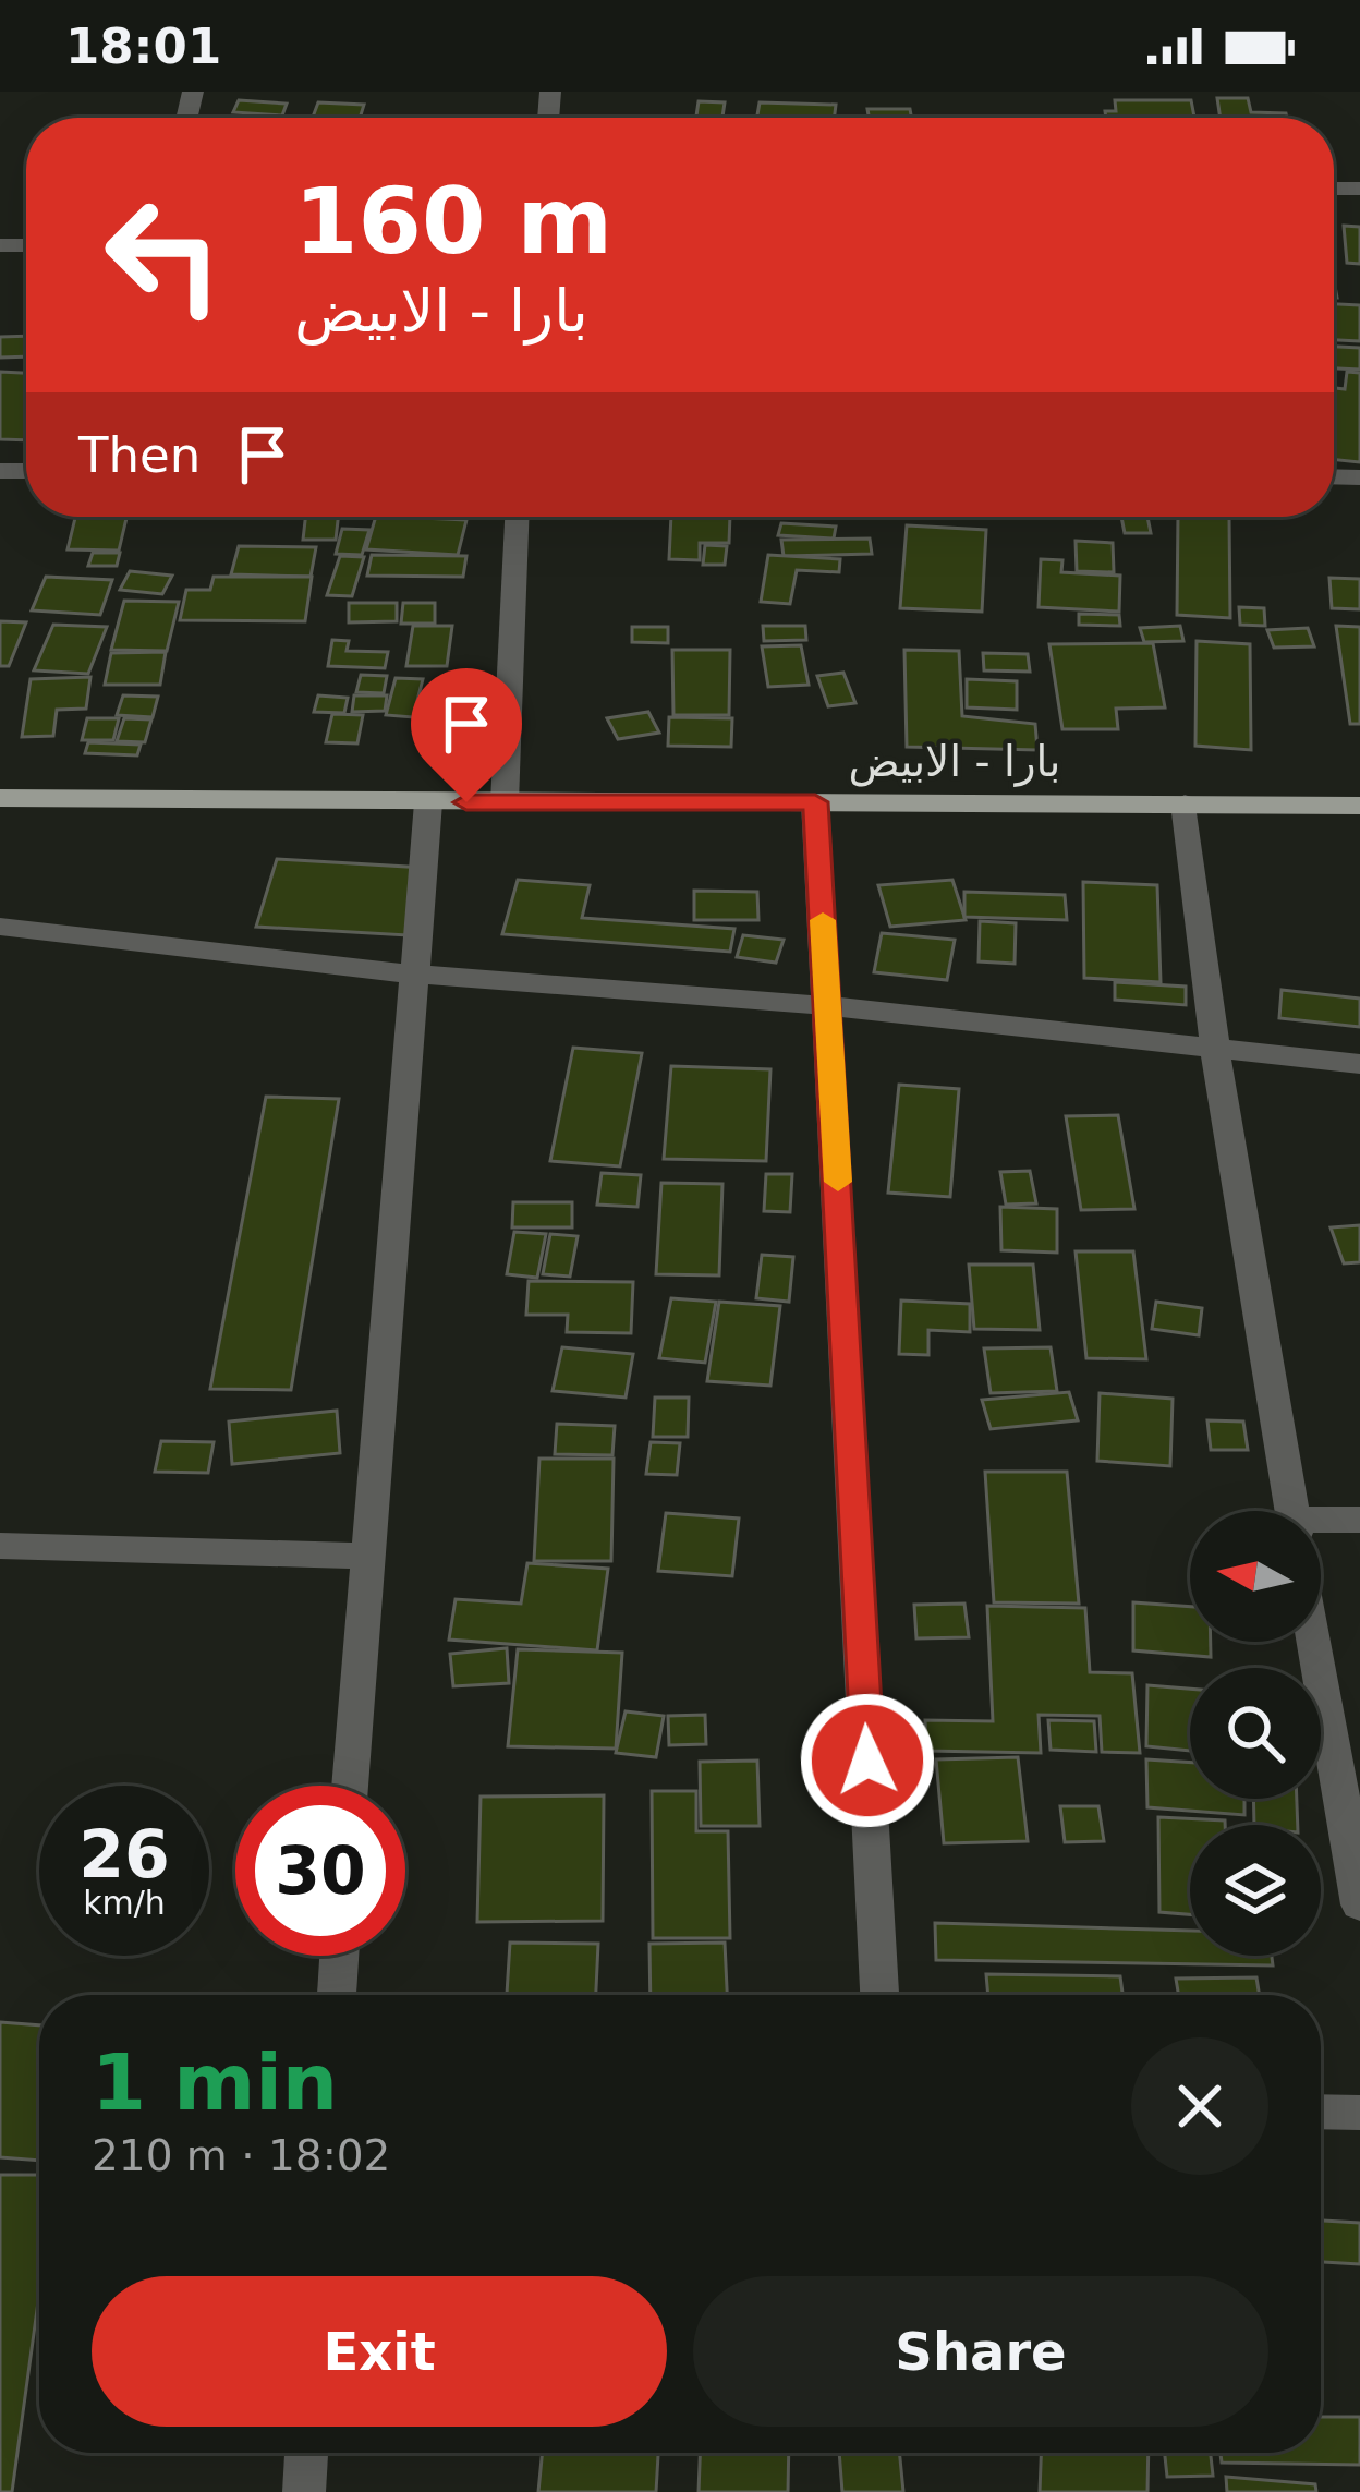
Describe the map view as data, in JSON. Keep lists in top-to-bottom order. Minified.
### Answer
{"streets":{"main road":["بارا - الابيض"]},"north":"left","page":{"status":"18:01","turn":["160 m","بارا - الابيض"],"then":"Then","speed":"26 km/h","limit":"30","heading":["1 min","210 m · 18:02"],"buttons":["Exit","Share"]}}
